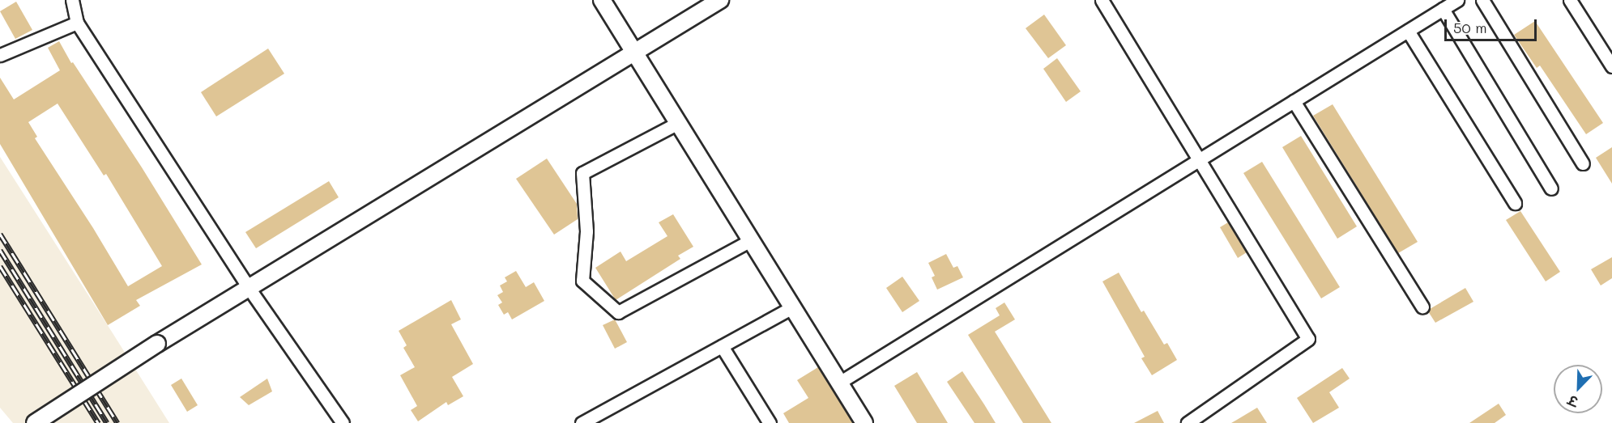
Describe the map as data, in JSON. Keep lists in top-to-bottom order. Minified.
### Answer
{"scale_bar":"50 m","north":"bottom left"}
